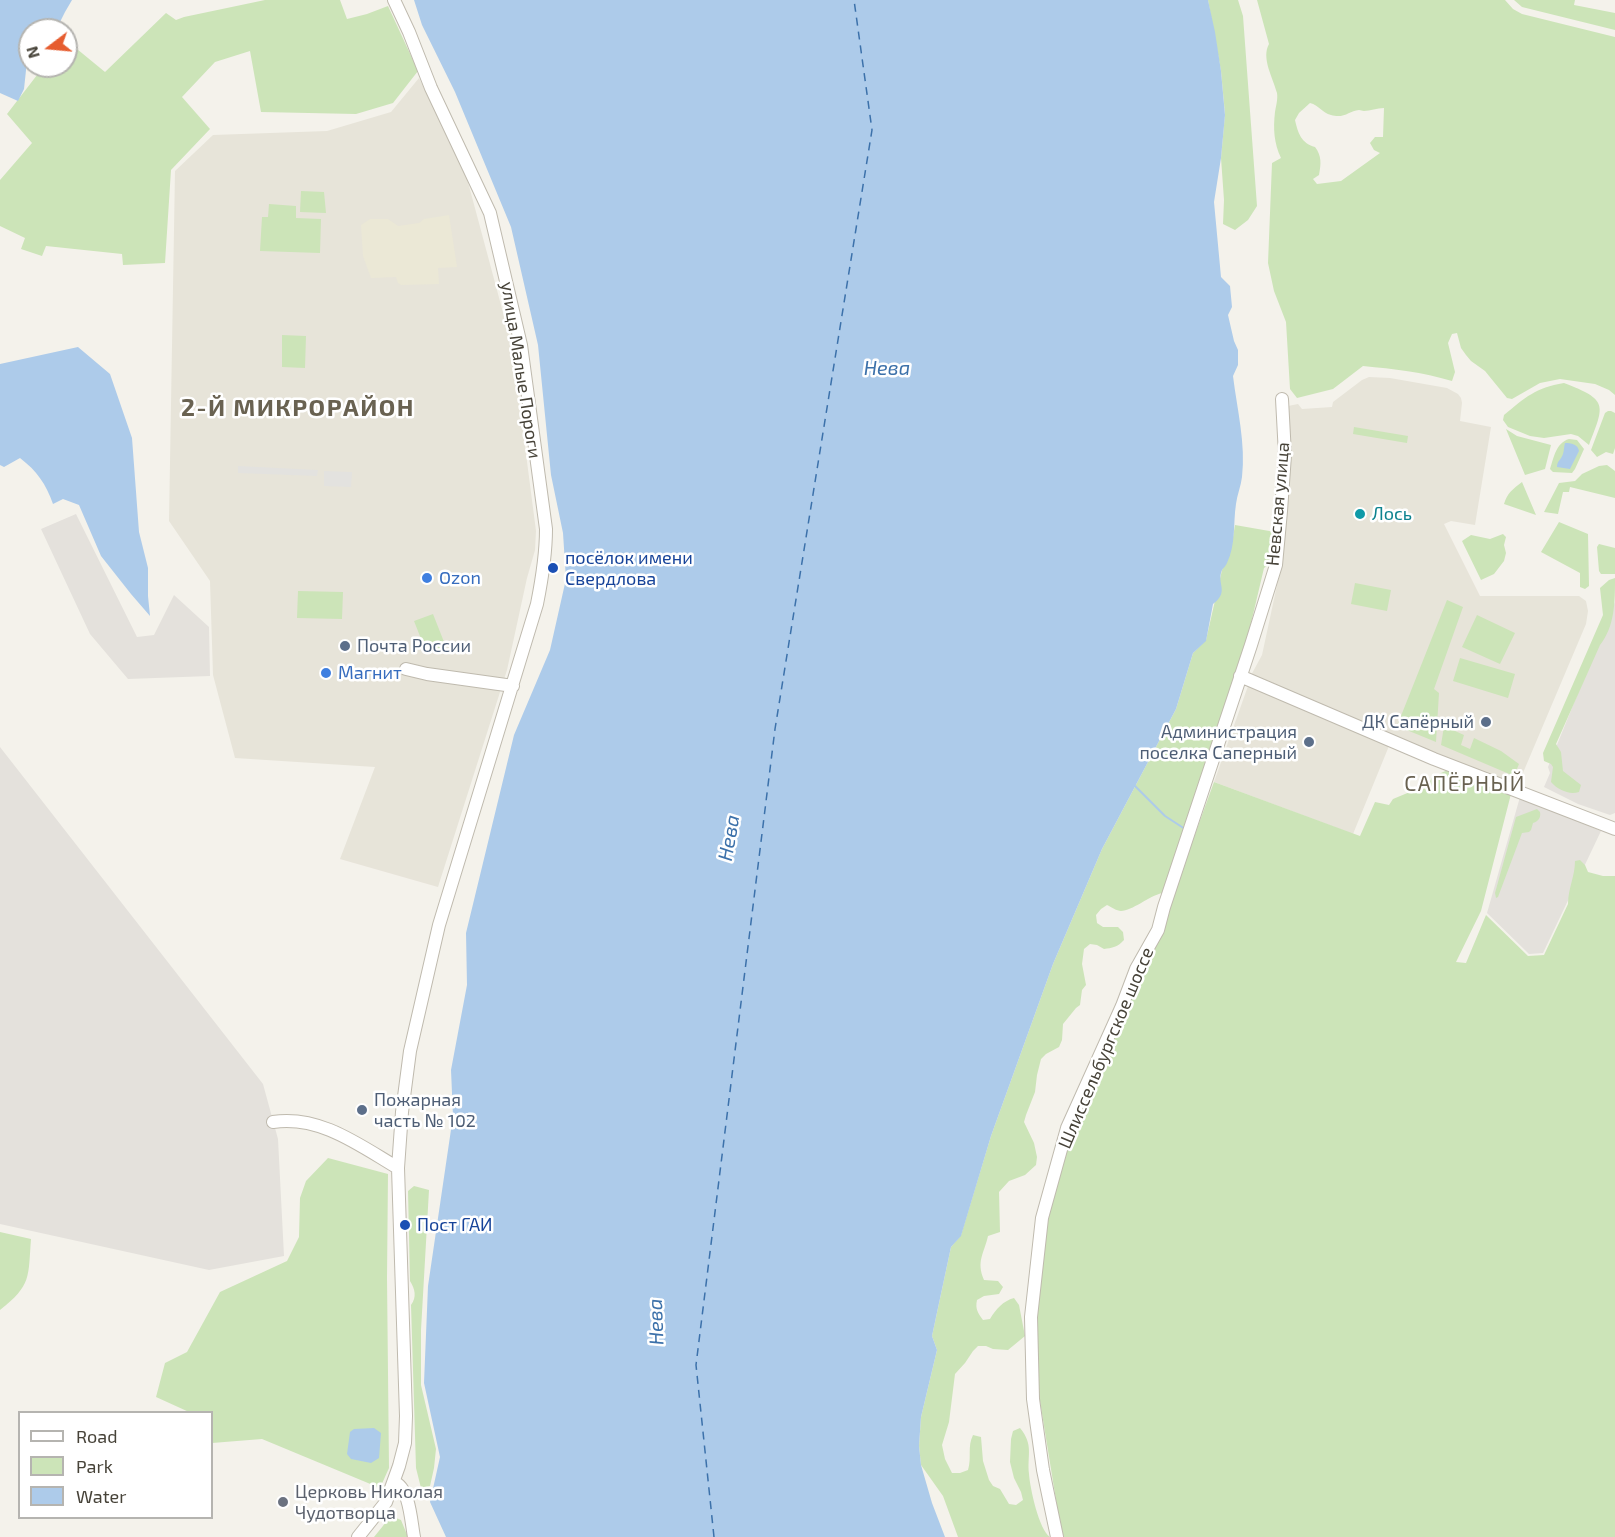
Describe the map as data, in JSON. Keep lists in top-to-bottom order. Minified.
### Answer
{"streets":{"street":["улица Малые Пороги","Невская улица","Шлиссельбургское шоссе"]},"crossings":[["Невская улица","Шлиссельбургское шоссе"]],"districts":["2-Й МИКРОРАЙОН","САПЁРНЫЙ"],"water":["Нева"],"places":["Лось","посёлок имени Свердлова","Ozon","Почта России","Магнит","ДК Сапёрный","Администрация поселка Саперный","Пожарная часть № 102","Пост ГАИ","Церковь Николая Чудотворца"],"legend":["Road","Park","Water"],"north":"left"}
